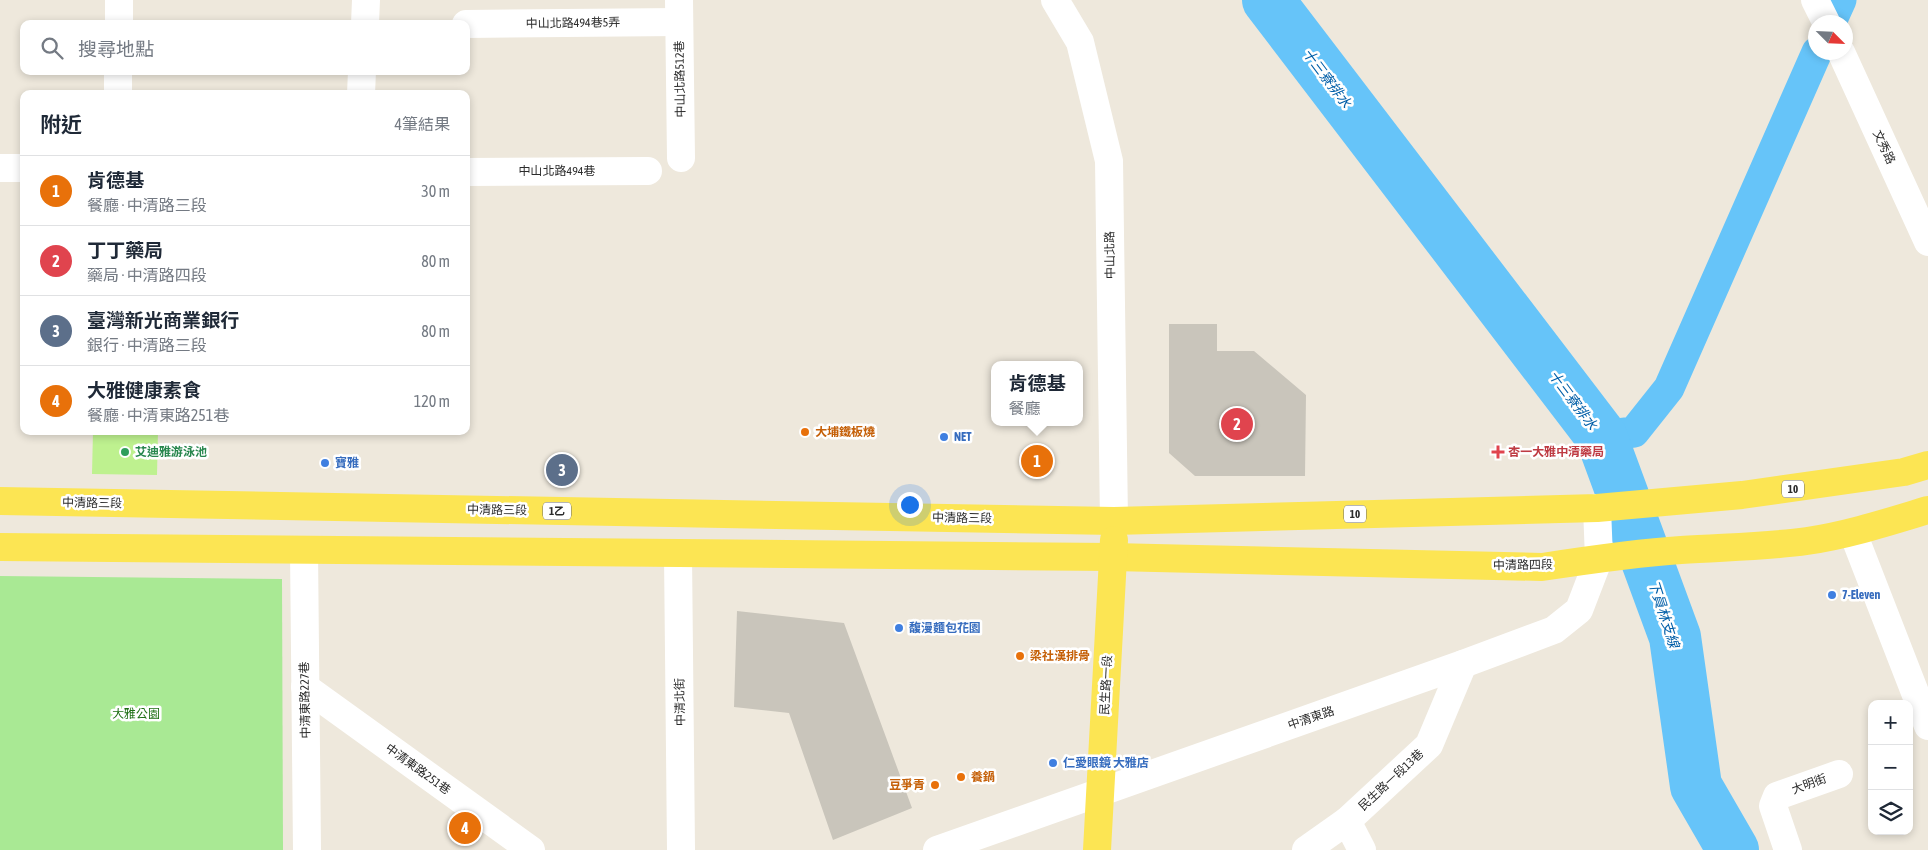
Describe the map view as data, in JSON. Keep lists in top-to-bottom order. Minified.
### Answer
{"streets":{"main road":["10","中清路三段","1乙","中清路四段","民生路一段"],"street":["中山北路494巷5弄","中山北路512巷","文秀路","中山北路494巷","中山北路","中清東路227巷","中清北街","中清東路","中清東路251巷","民生路一段13巷","大明街"]},"crossings":[["中山北路494巷5弄","中山北路512巷"],["中山北路","10"],["中山北路","中清路三段"],["中山北路","民生路一段"],["10","中清路三段"],["10","民生路一段"],["10","中清東路"],["中清路三段","民生路一段"],["中清路四段","民生路一段"],["中清路四段","中清東路"],["民生路一段","中清東路"],["中清東路227巷","中清東路251巷"],["中清東路","民生路一段13巷"]],"water":["十三寮排水","下員林支線"],"parks":["大雅公園"],"places":{"other":["大埔鐵板燒","NET","艾迪雅游泳池","寶雅","7-Eleven","馥漫麵包花園","梁社漢排骨","仁愛眼鏡 大雅店","養鍋","豆爭青"],"health":["杏一大雅中清藥局"]},"north":"bottom right","page":{"search":"搜尋地點","heading":["附近","4筆結果"],"list":[{"mark":"1","name":"肯德基","note":"餐廳 · 中清路三段","value":"30 m"},{"mark":"2","name":"丁丁藥局","note":"藥局 · 中清路四段","value":"80 m"},{"mark":"3","name":"臺灣新光商業銀行","note":"銀行 · 中清路三段","value":"80 m"},{"mark":"4","name":"大雅健康素食","note":"餐廳 · 中清東路251巷","value":"120 m"}],"popup":["肯德基","餐廳"],"pins":["2","1","3","4"],"map_buttons":["+","−"]}}
